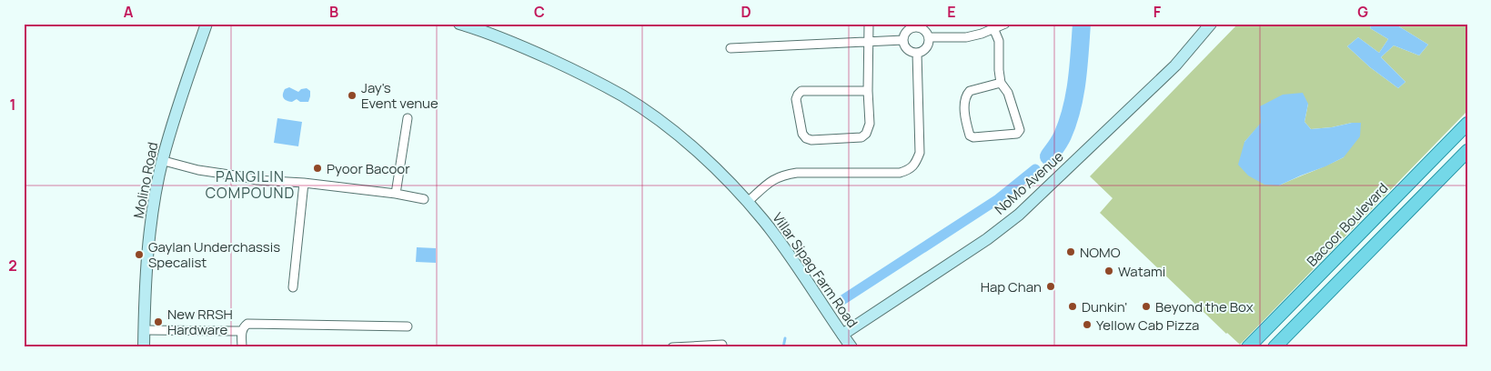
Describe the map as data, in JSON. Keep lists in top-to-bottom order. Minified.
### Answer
{"streets":{"main road":["Molino Road","NoMo Avenue","Bacoor Boulevard","Villar Sipag Farm Road"]},"crossings":[["NoMo Avenue","Villar Sipag Farm Road"]],"districts":["PANGILIN COMPOUND"],"places":["Jay's Event venue","Pyoor Bacoor","NOMO","Gaylan Underchassis Specalist","Watami","Hap Chan","Dunkin'","Beyond the Box","New RRSH Hardware","Yellow Cab Pizza"],"grid":{"columns":["A","B","C","D","E","F","G"],"rows":["1","2"]}}
